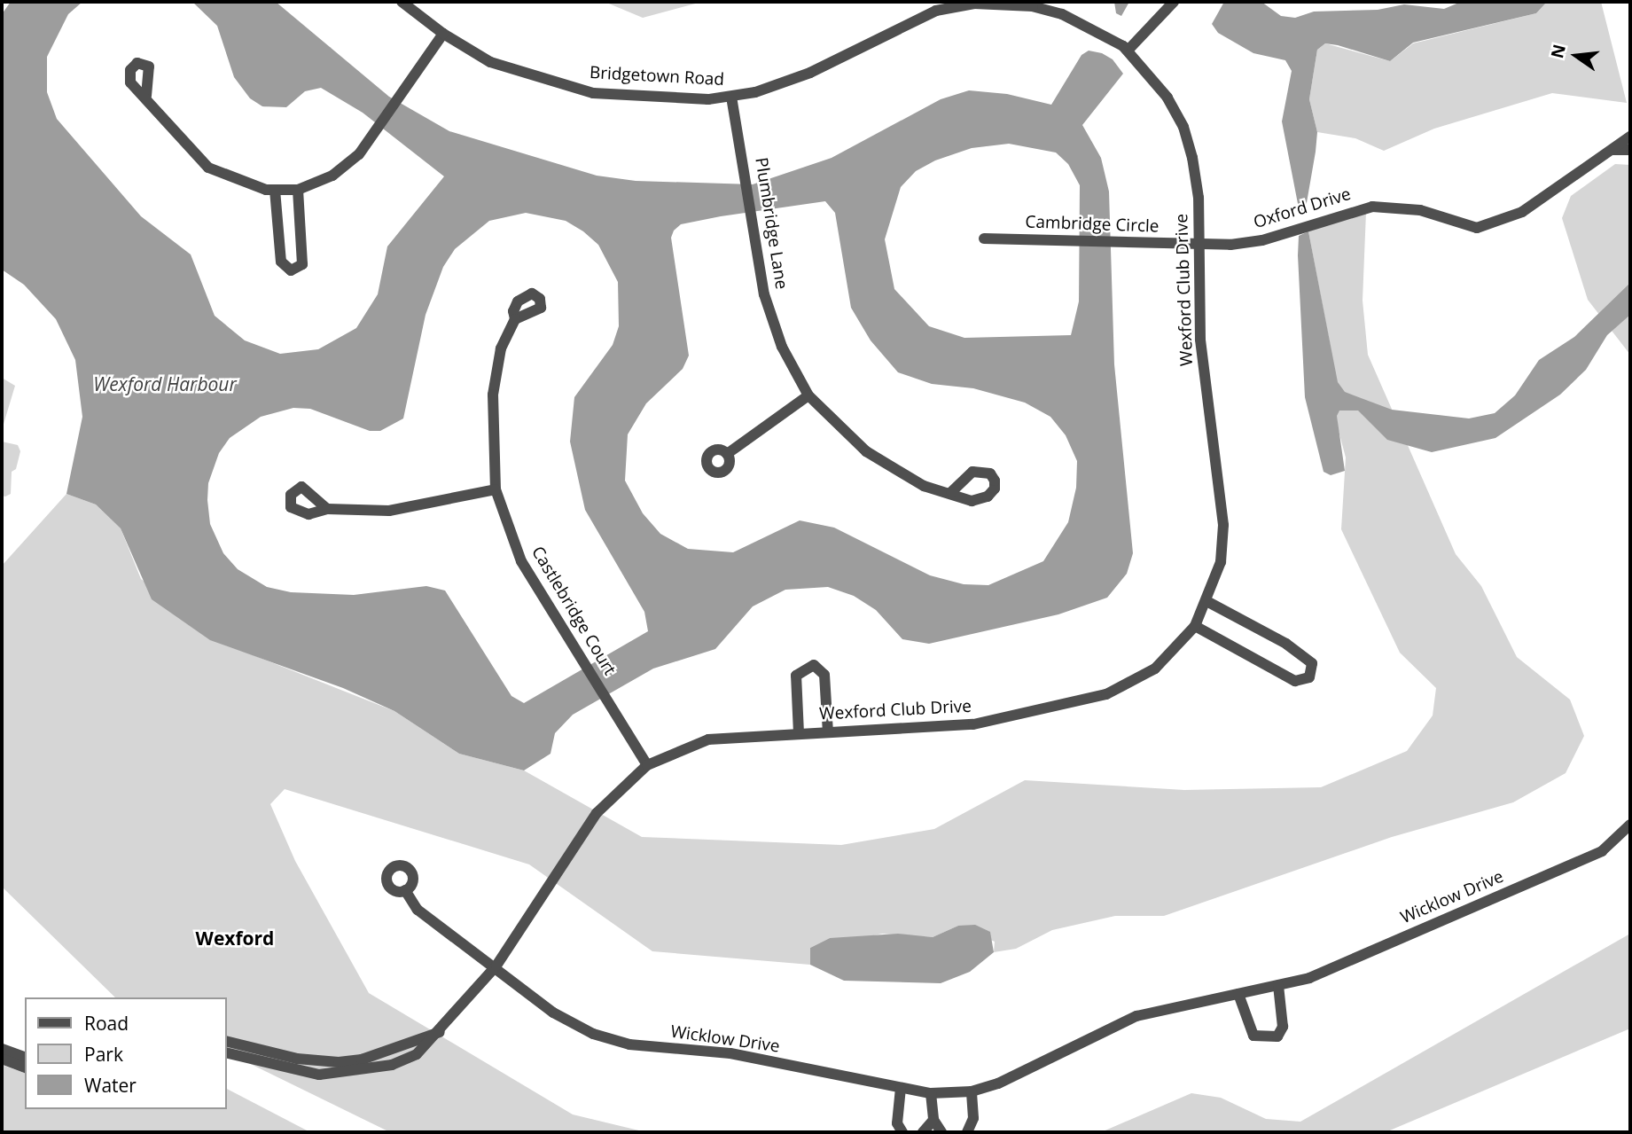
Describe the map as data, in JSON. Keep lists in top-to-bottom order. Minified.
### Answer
{"streets":{"street":["Bridgetown Road","Oxford Drive","Plumbridge Lane","Cambridge Circle","Wexford Club Drive","Castlebridge Court","Wicklow Drive"]},"crossings":[["Bridgetown Road","Plumbridge Lane"],["Bridgetown Road","Wexford Club Drive"],["Oxford Drive","Cambridge Circle"],["Oxford Drive","Wexford Club Drive"],["Cambridge Circle","Wexford Club Drive"],["Wexford Club Drive","Castlebridge Court"],["Wexford Club Drive","Wicklow Drive"]],"districts":["Wexford"],"water":["Wexford Harbour"],"legend":["Road","Park","Water"],"north":"left"}
